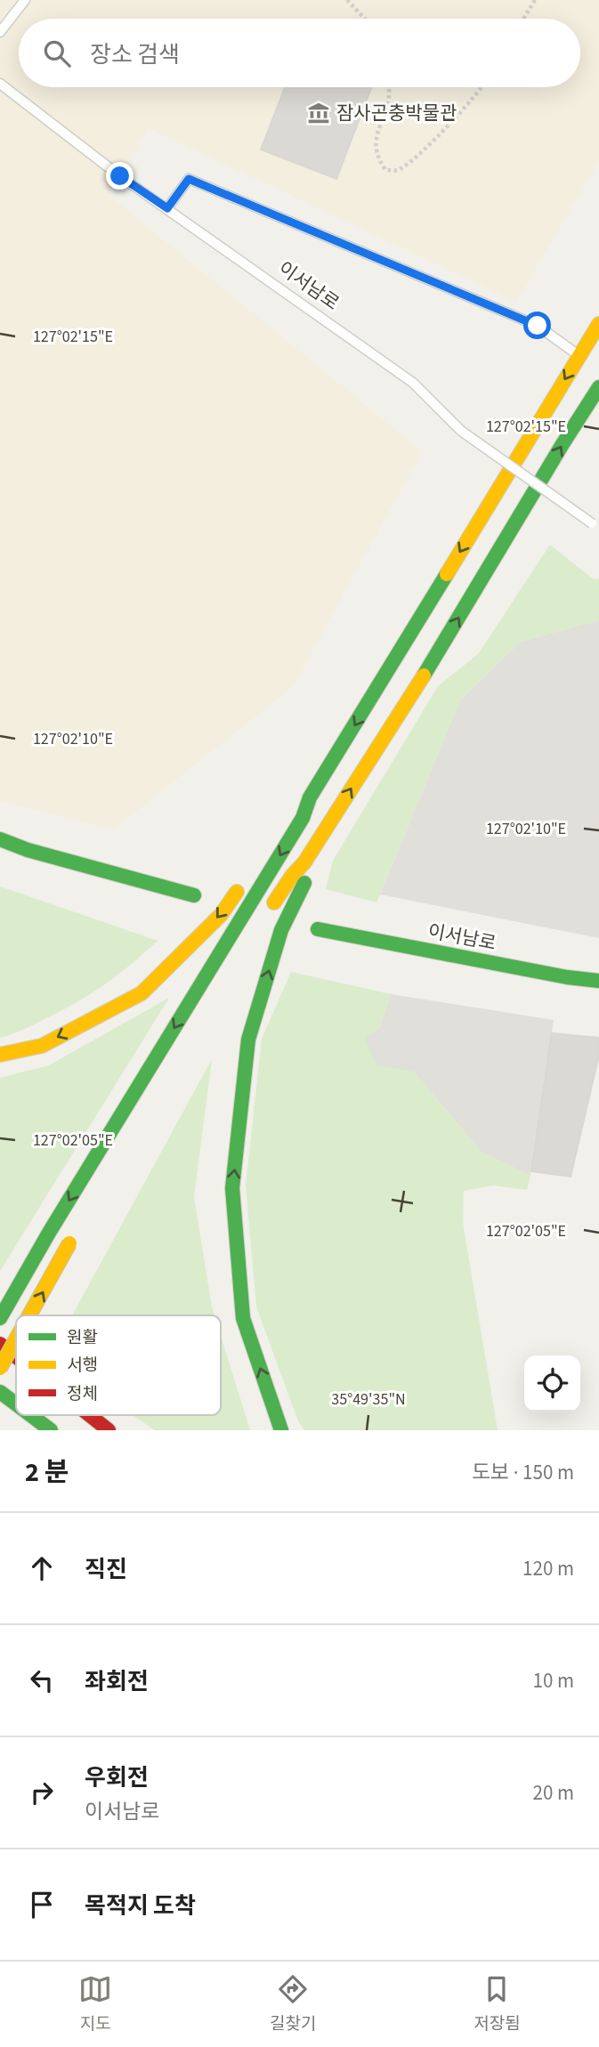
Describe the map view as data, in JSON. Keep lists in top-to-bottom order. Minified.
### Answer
{"streets":{"main road":["이서남로"]},"places":{"museum":["잠사곤충박물관"]},"legend":["원활","서행","정체"],"page":{"search":"장소 검색","heading":["2 분","도보 · 150 m"],"list":[["직진","120 m"],["좌회전","10 m"],["우회전","이서남로","20 m"],"목적지 도착"],"nav":["지도","길찾기","저장됨"]},"coordinates":["127°02'15\"E","127°02'10\"E","127°02'05\"E","35°49'35\"N"]}
